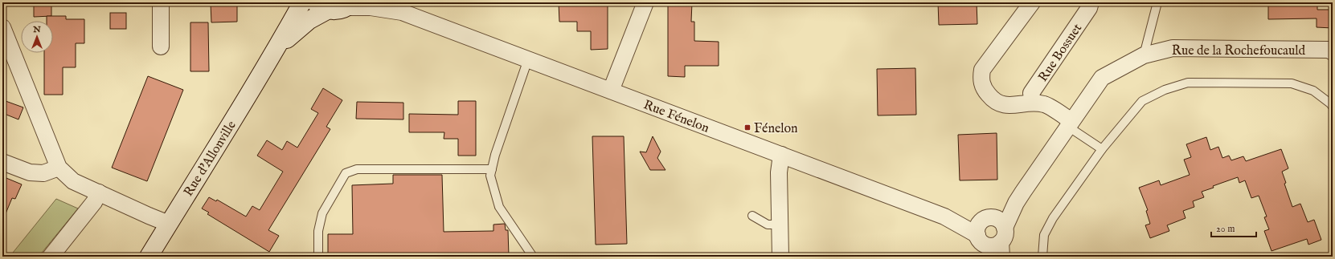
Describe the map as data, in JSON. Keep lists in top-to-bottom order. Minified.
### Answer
{"streets":{"main road":["Rue d'Allonville"],"street":["Rue de la Rochefoucauld","Rue Bossuet","Rue Fénelon"]},"crossings":[["Rue de la Rochefoucauld","Rue Fénelon"]],"places":{"transit":["Fénelon"]},"scale_bar":"20 m","north":"top"}
